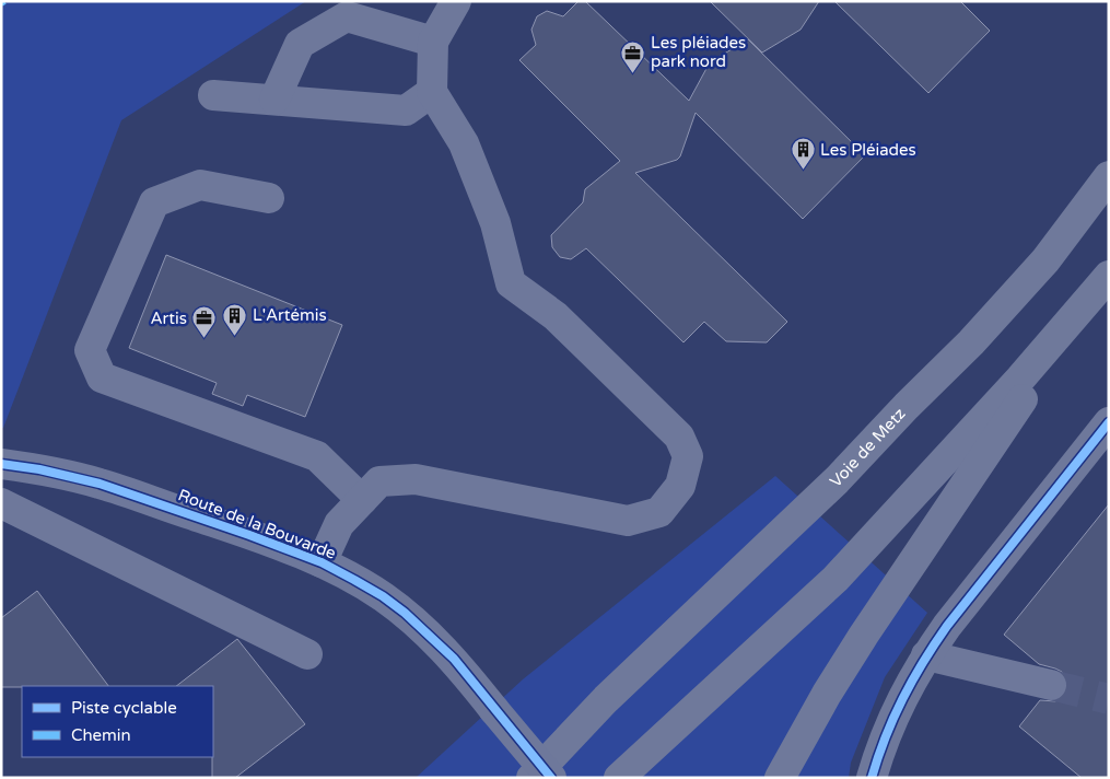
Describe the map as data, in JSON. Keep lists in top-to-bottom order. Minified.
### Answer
{"streets":{"highway":["Voie de Metz"],"street":["Route de la Bouvarde"]},"places":{"office":["Les pléiades park nord","Artis"],"building":["Les Pléiades","L'Artémis"]},"legend":["Piste cyclable","Chemin"]}
